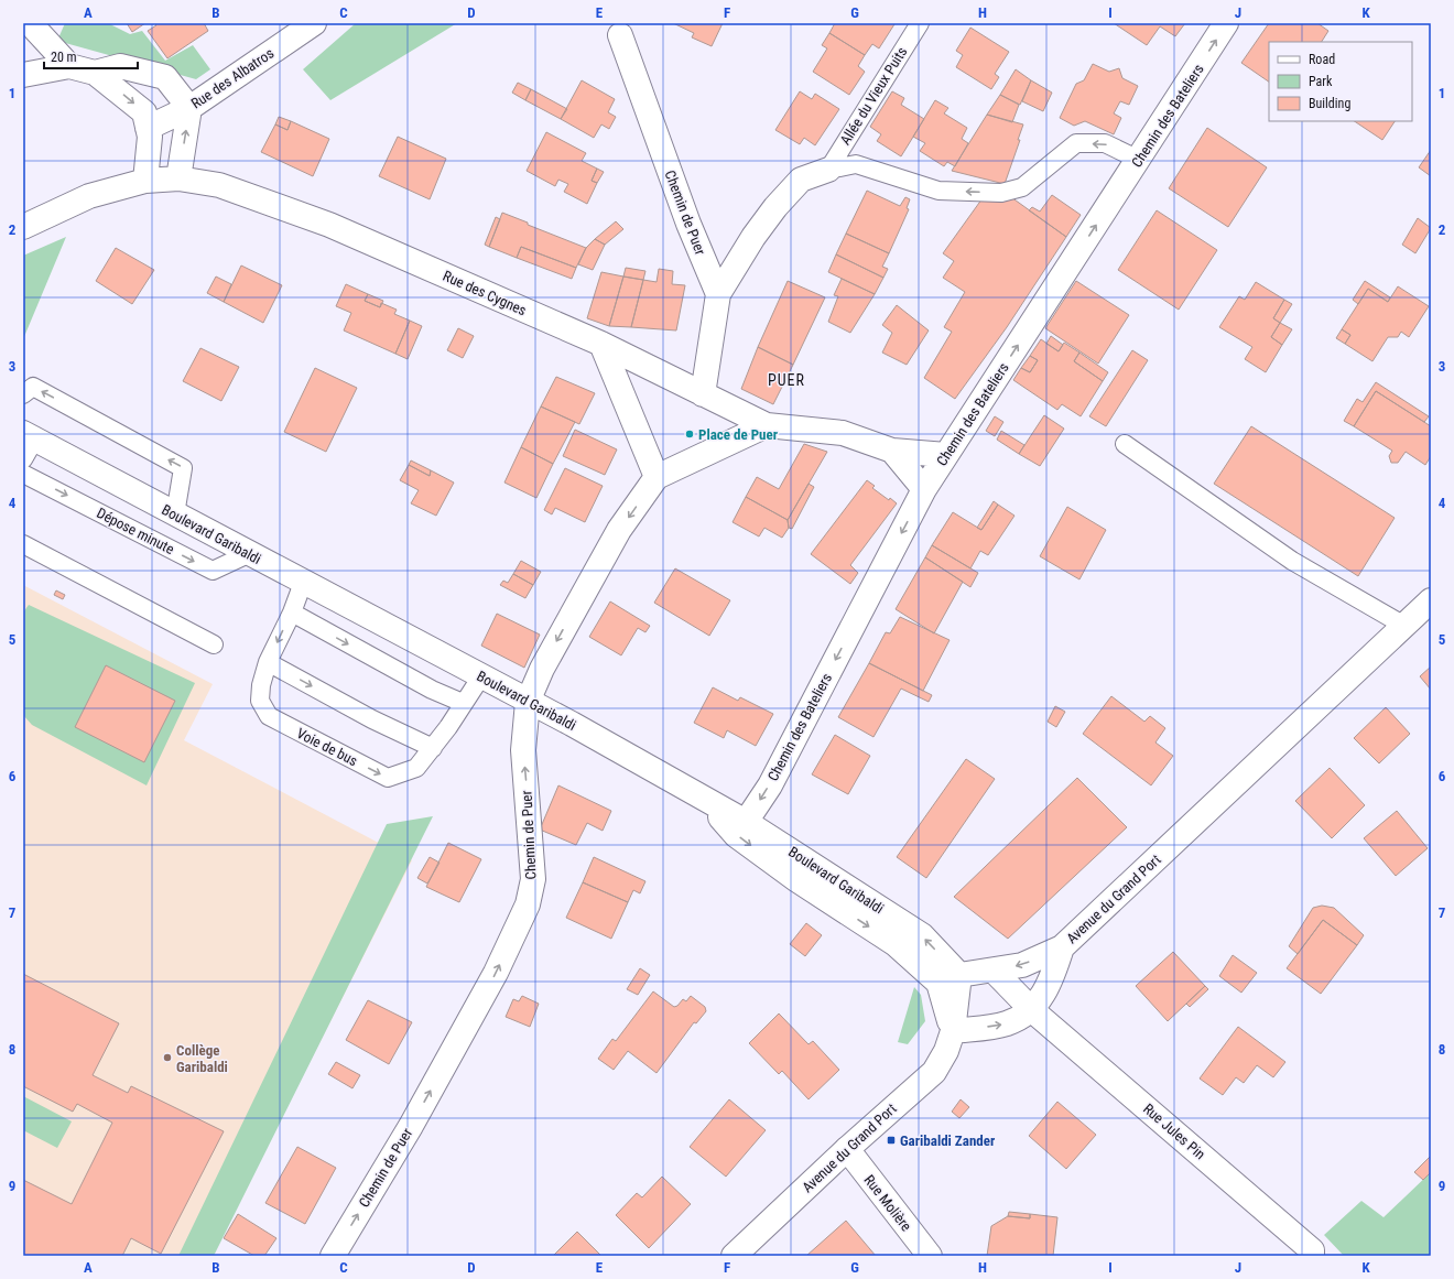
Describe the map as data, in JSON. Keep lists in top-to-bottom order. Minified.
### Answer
{"streets":{"street":["Rue des Albatros","Chemin des Bateliers","Chemin de Puer","Rue des Cygnes","Boulevard Garibaldi","Avenue du Grand Port","Rue Jules Pin","Rue Molière"],"lane":["Allée du Vieux Puits","Dépose minute","Voie de bus"]},"crossings":[["Chemin des Bateliers","Rue des Cygnes"],["Chemin des Bateliers","Boulevard Garibaldi"],["Chemin de Puer","Boulevard Garibaldi"],["Dépose minute","Boulevard Garibaldi"],["Boulevard Garibaldi","Voie de bus"],["Avenue du Grand Port","Rue Jules Pin"],["Avenue du Grand Port","Rue Molière"]],"districts":["PUER"],"places":{"other":["Place de Puer","Collège Garibaldi"],"transit":["Garibaldi Zander"]},"legend":["Road","Park","Building"],"scale_bar":"20 m","grid":{"columns":["A","B","C","D","E","F","G","H","I","J","K"],"rows":["1","2","3","4","5","6","7","8","9"]}}
